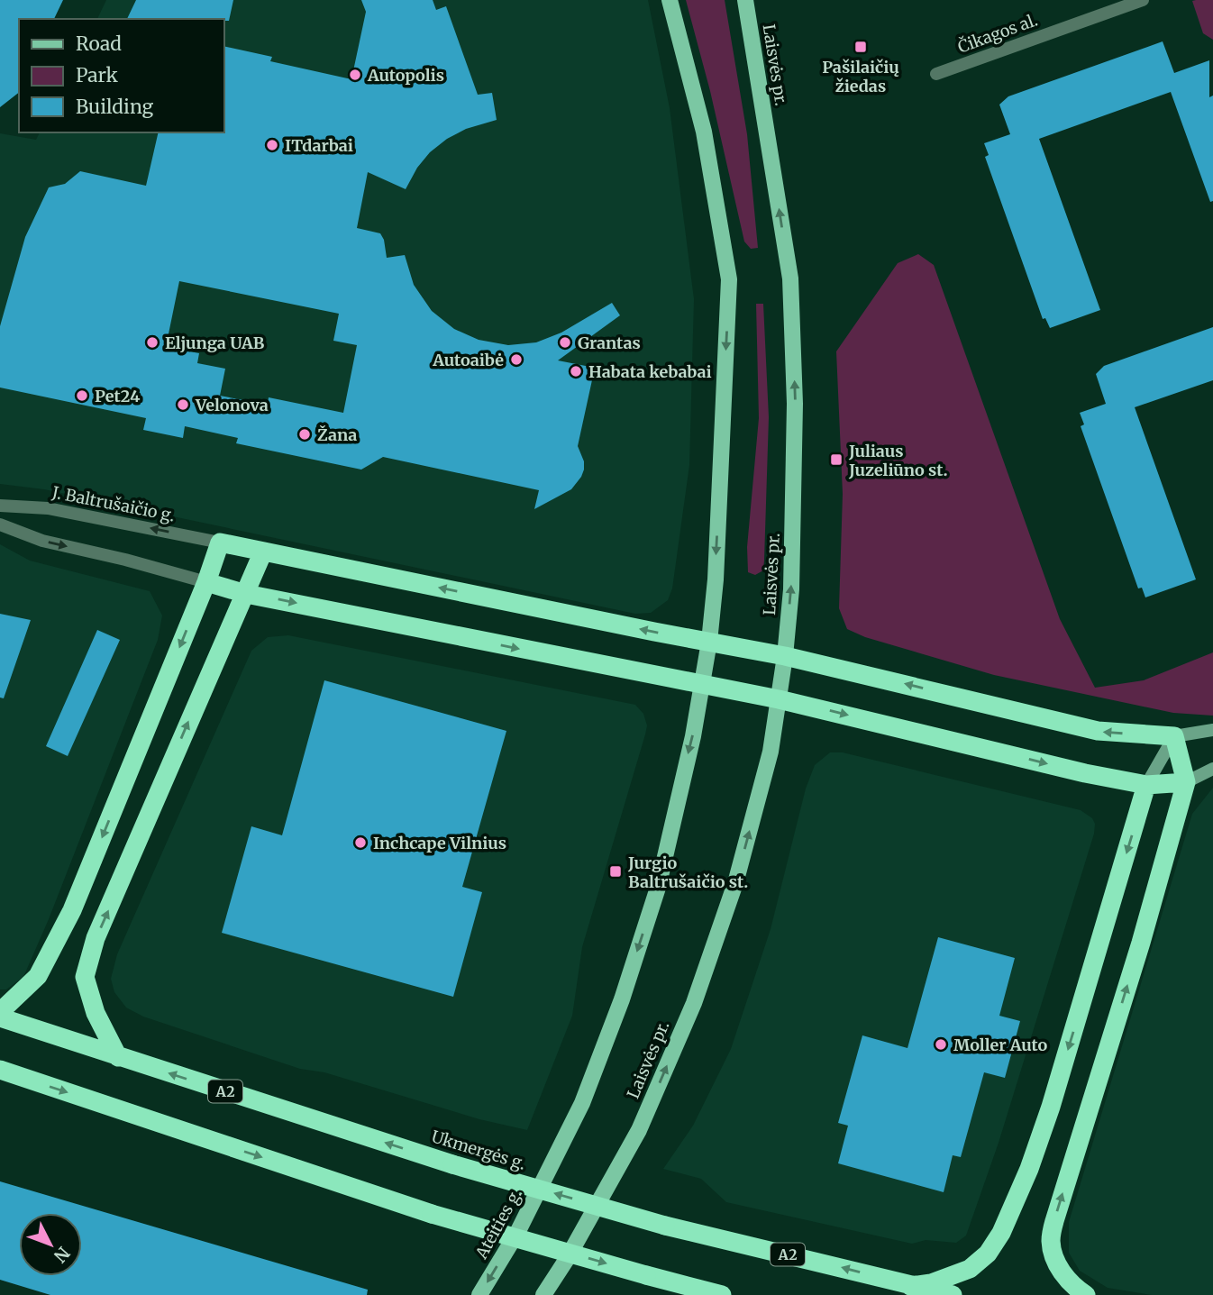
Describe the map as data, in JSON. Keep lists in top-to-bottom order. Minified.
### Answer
{"streets":{"highway":["A2","Ukmergės g."],"main road":["Laisvės pr.","Ateities g."],"street":["Čikagos al.","J. Baltrušaičio g."]},"one_way":["Ateities g."],"places":{"transit":["Pašilaičių žiedas","Juliaus Juzeliūno st.","Jurgio Baltrušaičio st."],"other":["Autopolis","ITdarbai","Eljunga UAB","Grantas","Autoaibė","Habata kebabai","Pet24","Velonova","Žana","Inchcape Vilnius","Moller Auto"]},"legend":["Road","Park","Building"],"north":"bottom right"}
